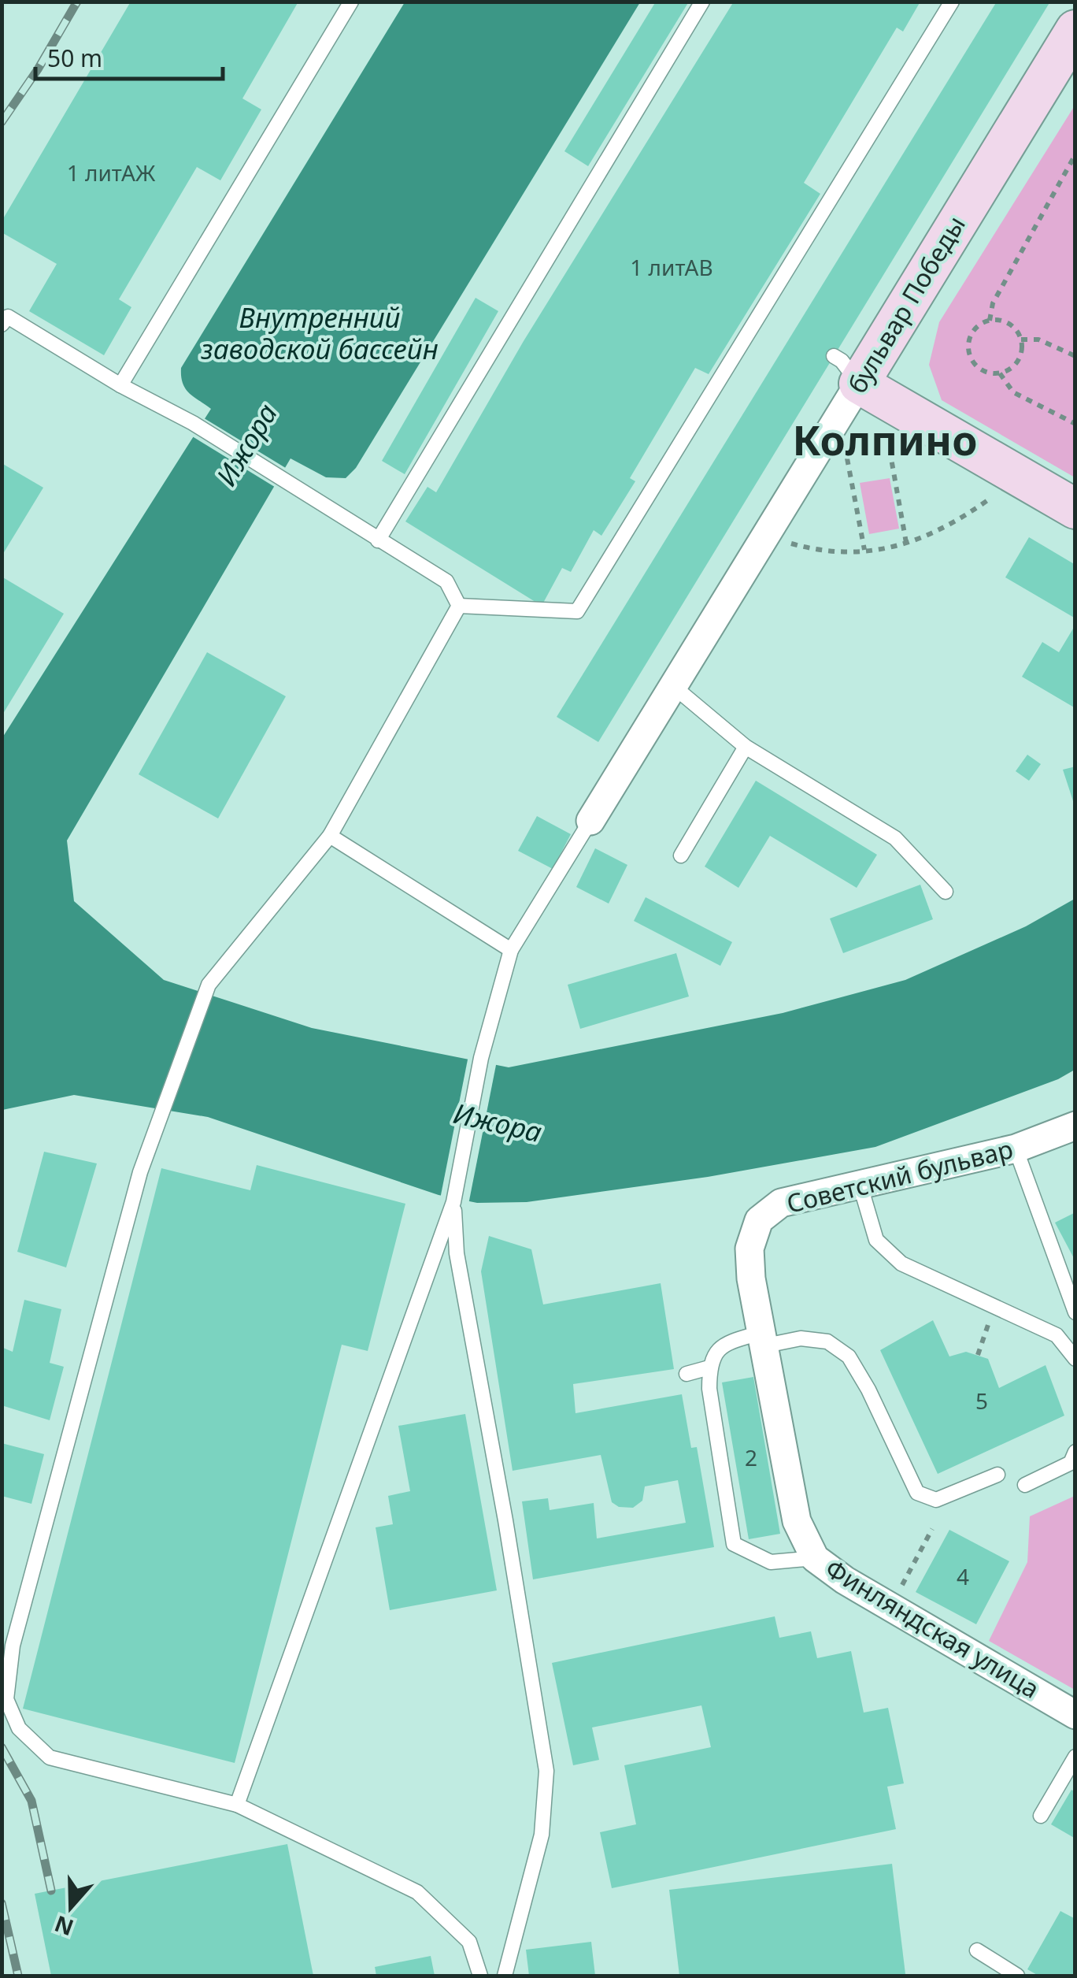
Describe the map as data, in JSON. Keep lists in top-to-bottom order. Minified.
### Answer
{"streets":{"main road":["бульвар Победы"],"street":["Советский бульвар","Финляндская улица"]},"crossings":[["Советский бульвар","Финляндская улица"]],"districts":["Колпино"],"water":["Внутренний заводской бассейн","Ижора"],"house_numbers":["1 литАЖ","1 литАВ","5","2","4"],"scale_bar":"50 m","north":"bottom"}
